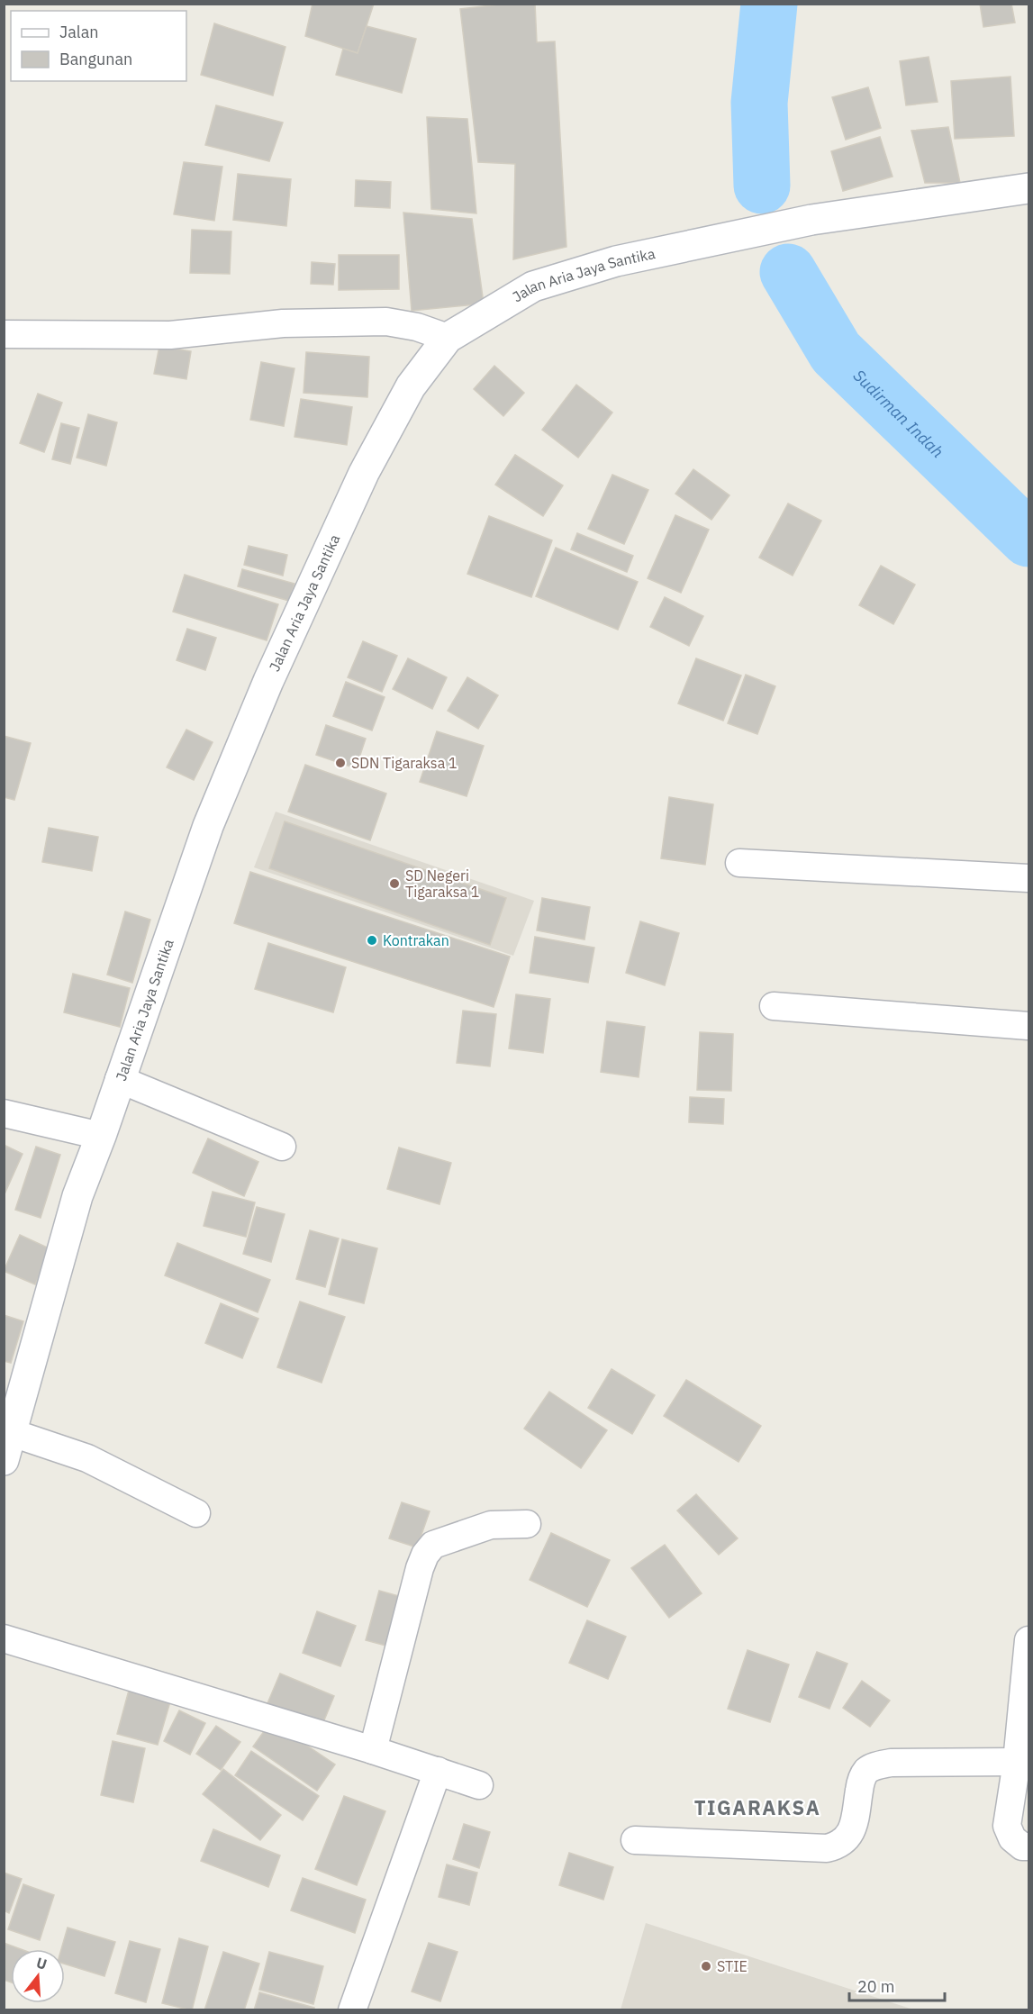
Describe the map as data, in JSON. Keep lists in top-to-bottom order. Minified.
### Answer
{"streets":{"street":["Jalan Aria Jaya Santika"]},"districts":["TIGARAKSA"],"water":["Sudirman Indah"],"places":["SDN Tigaraksa 1","SD Negeri Tigaraksa 1","Kontrakan","STIE"],"legend":["Jalan","Bangunan"],"scale_bar":"20 m","north":"top"}
